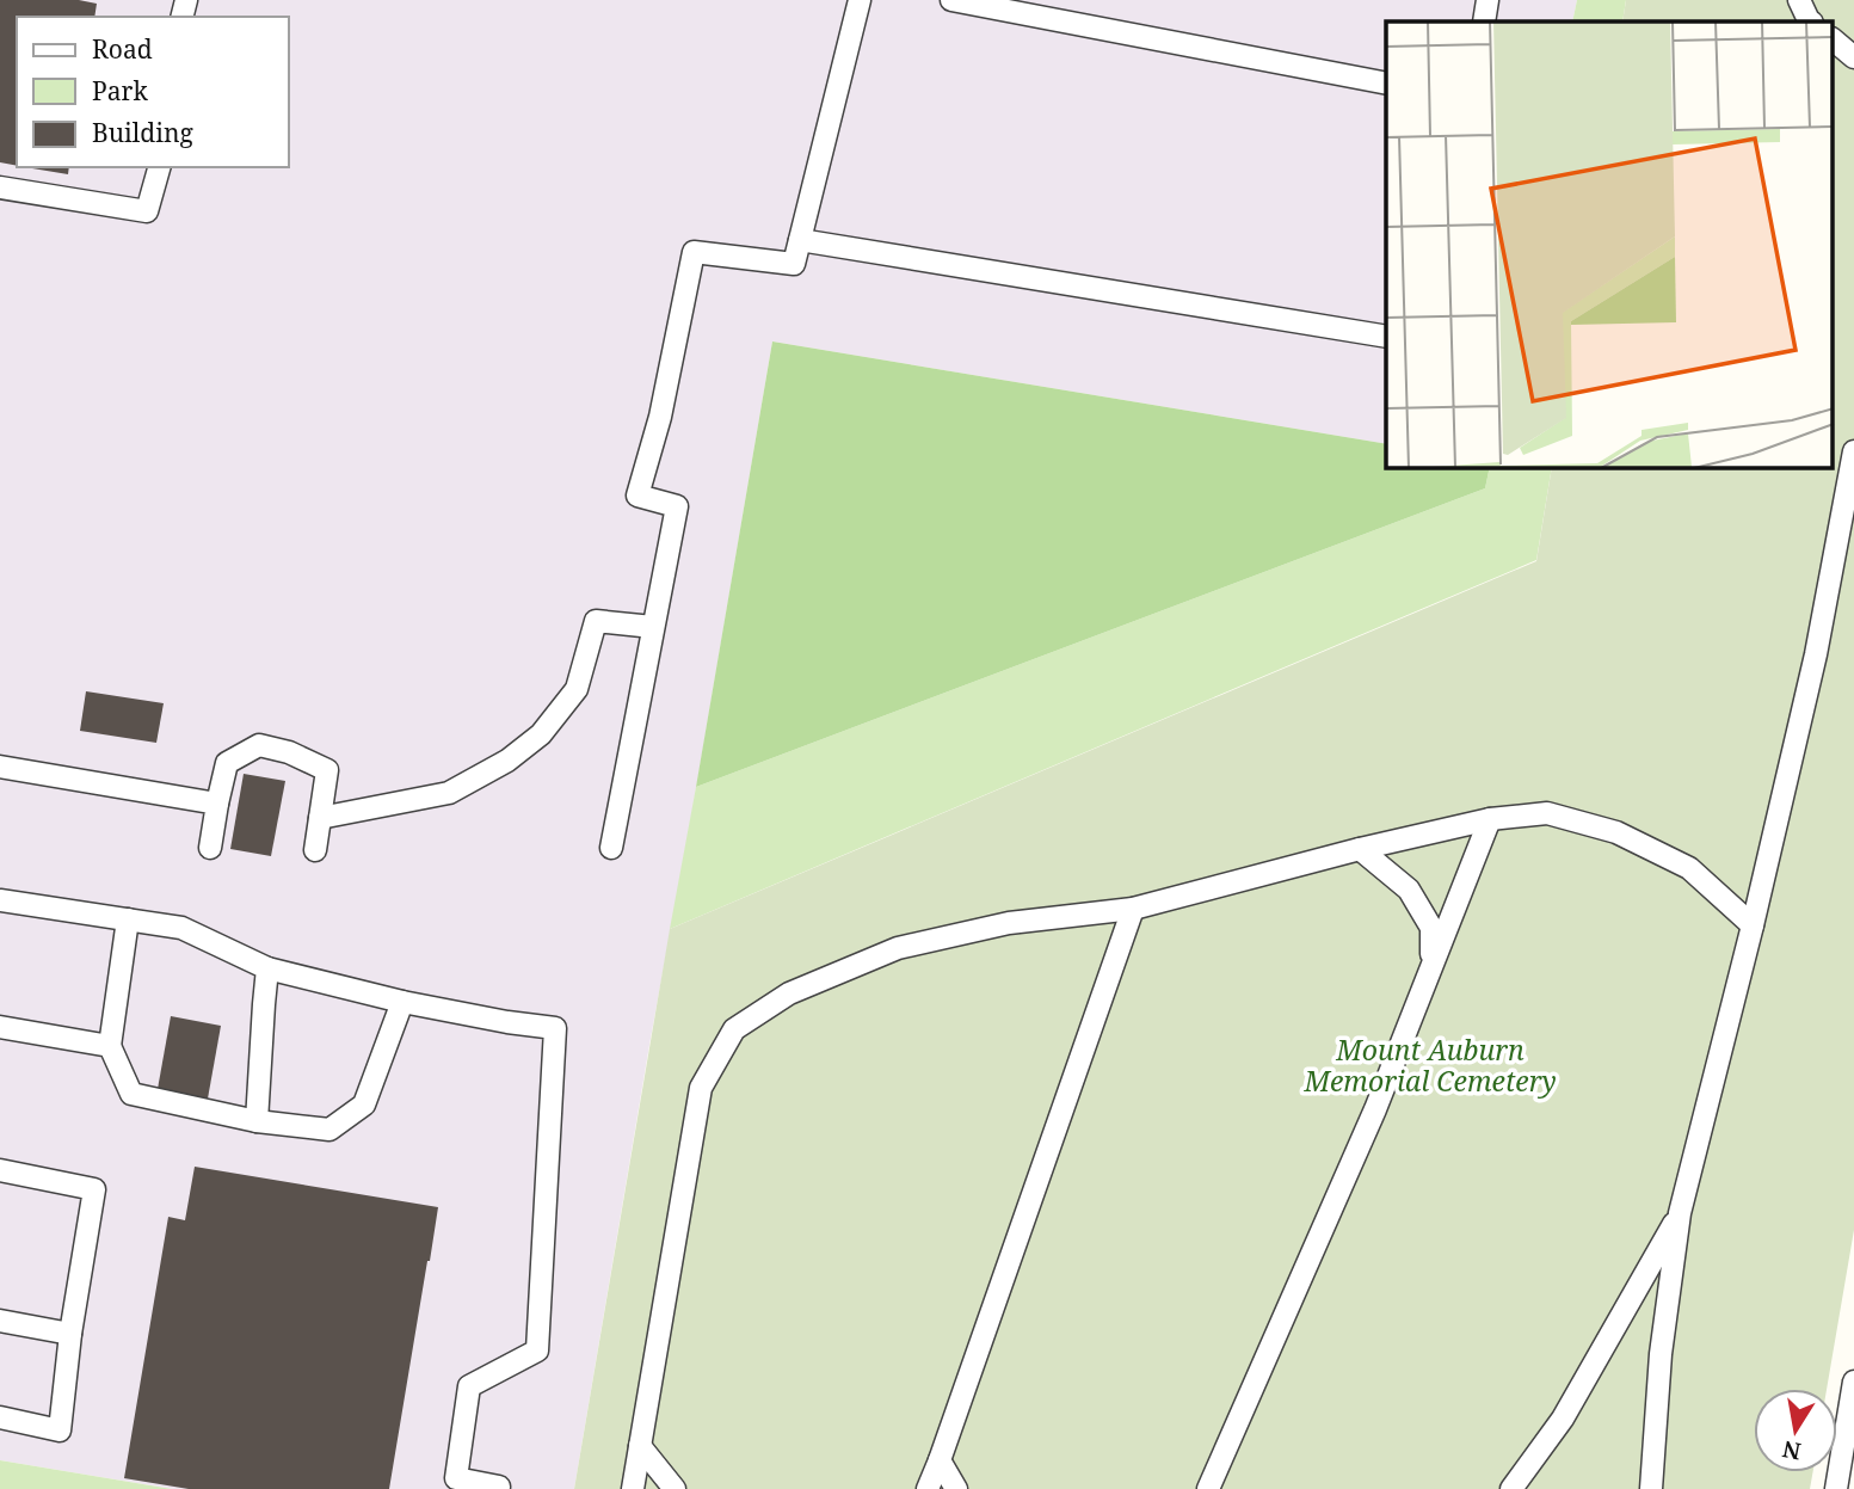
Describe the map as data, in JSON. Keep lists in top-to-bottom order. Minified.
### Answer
{"parks":["Mount Auburn Memorial Cemetery"],"legend":["Road","Park","Building"],"north":"bottom"}
